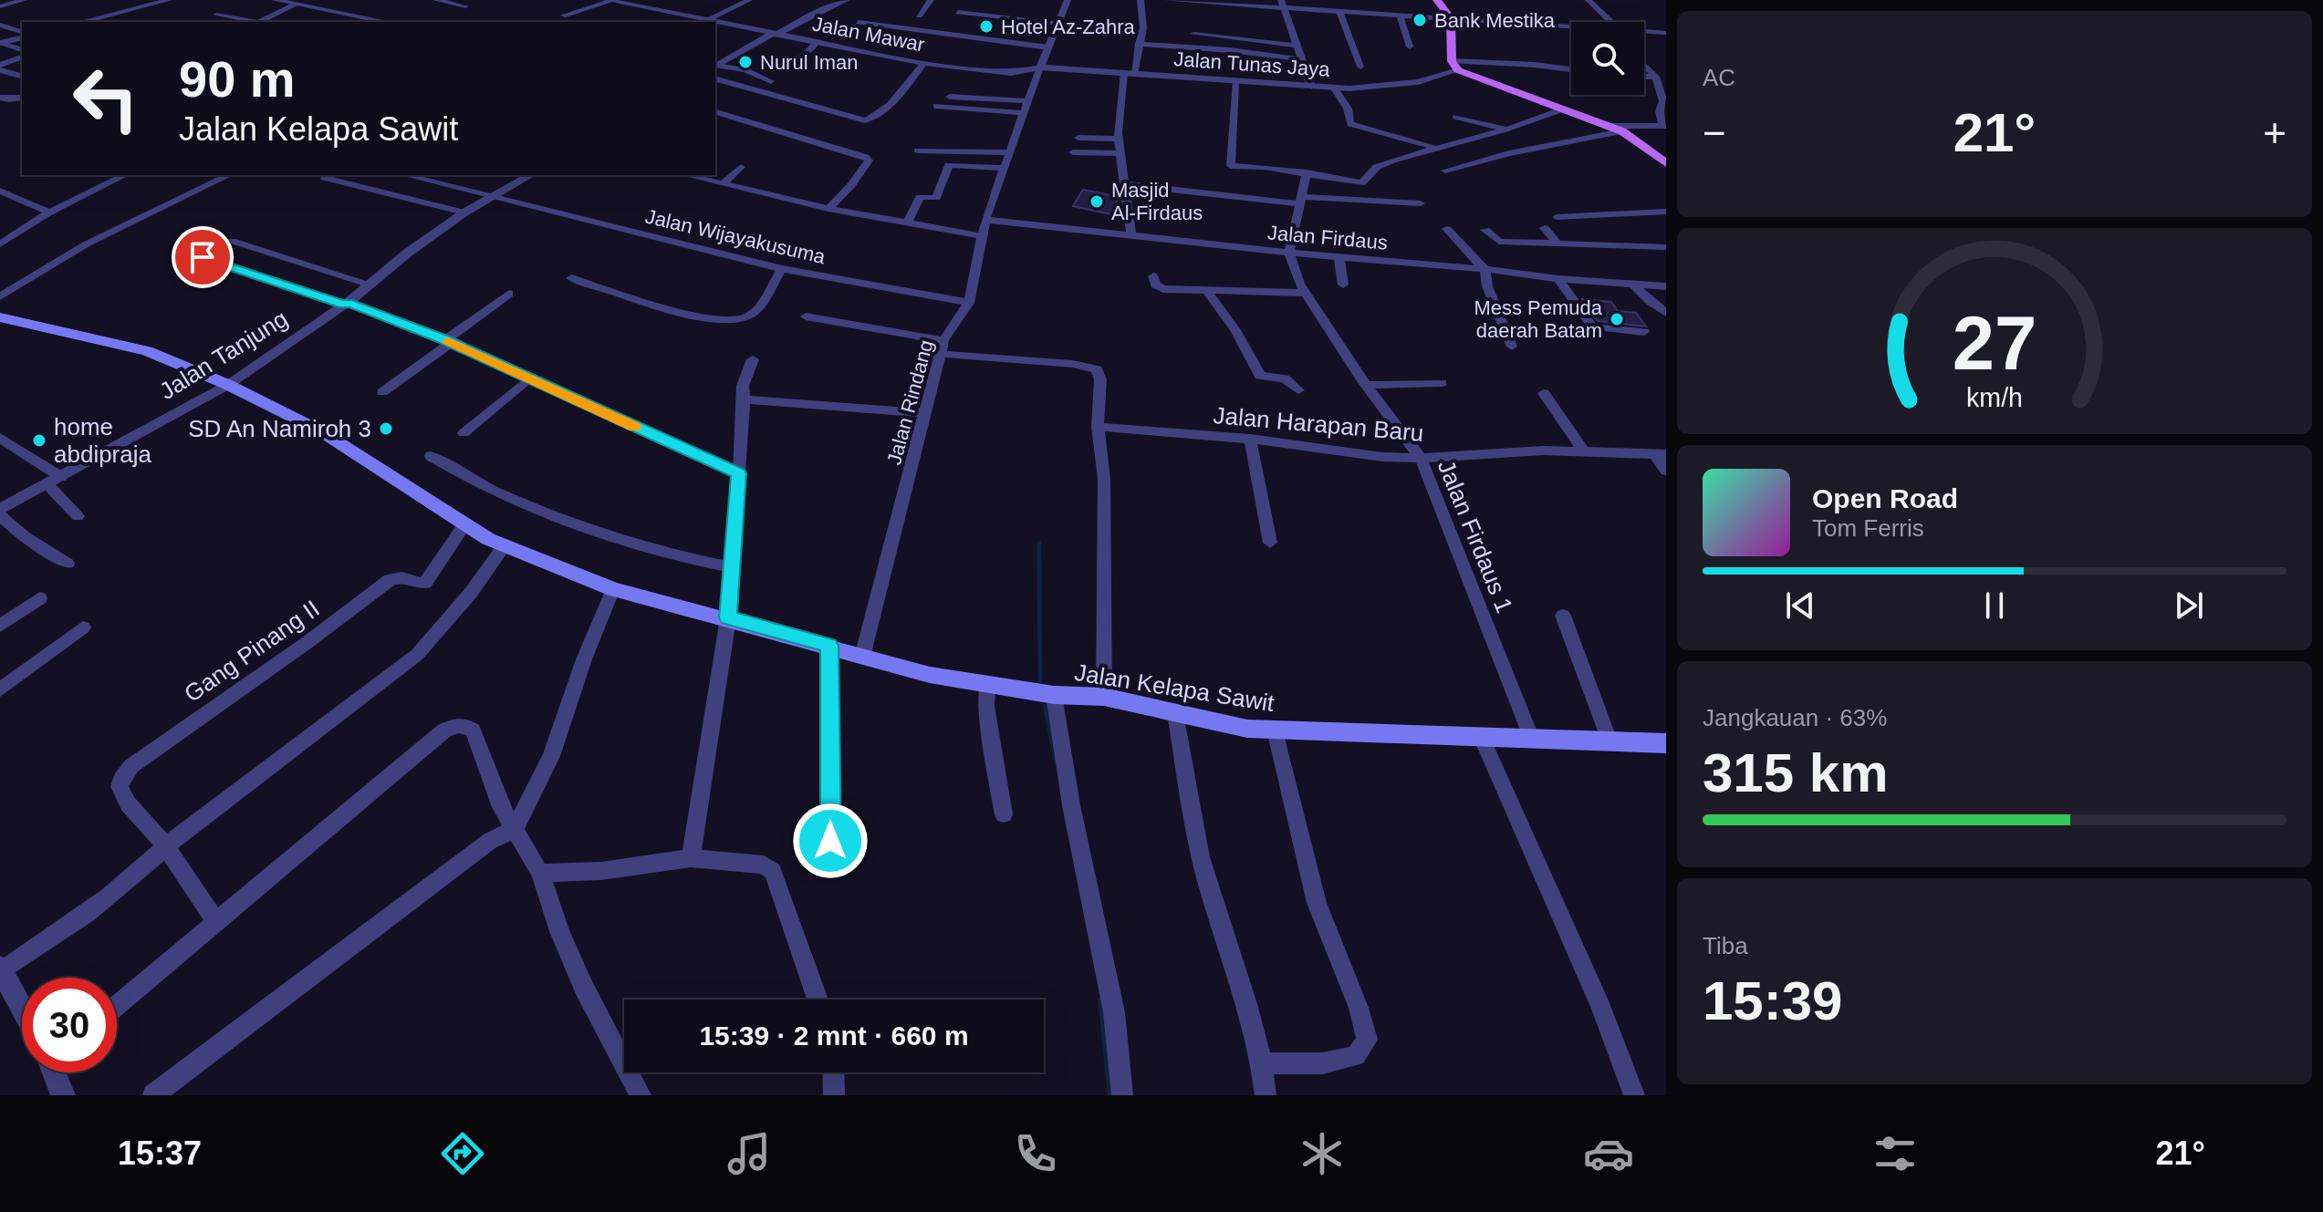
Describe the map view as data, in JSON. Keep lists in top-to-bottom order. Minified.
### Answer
{"streets":{"main road":["Jalan Kelapa Sawit"],"street":["Jalan Mawar","Jalan Tunas Jaya","Jalan Wijayakusuma","Jalan Firdaus","Jalan Tanjung","Jalan Rindang","Jalan Harapan Baru","Jalan Firdaus 1","Gang Pinang II"]},"crossings":[["Jalan Mawar","Jalan Tunas Jaya"],["Jalan Mawar","Jalan Rindang"],["Jalan Tunas Jaya","Jalan Rindang"],["Jalan Wijayakusuma","Jalan Tanjung"],["Jalan Wijayakusuma","Jalan Rindang"],["Jalan Firdaus","Jalan Rindang"],["Jalan Firdaus","Jalan Firdaus 1"],["Jalan Tanjung","Jalan Kelapa Sawit"],["Jalan Rindang","Jalan Kelapa Sawit"],["Jalan Harapan Baru","Jalan Firdaus 1"],["Jalan Firdaus 1","Jalan Kelapa Sawit"],["Gang Pinang II","Jalan Kelapa Sawit"]],"places":["Bank Mestika","Hotel Az-Zahra","Nurul Iman","Masjid Al-Firdaus","Mess Pemuda daerah Batam","SD An Namiroh 3","home abdipraja"],"page":{"tile":["AC",["Jangkauan · 63%","315 km"],["Tiba","15:39"]],"turn":["90 m","Jalan Kelapa Sawit"],"heat":["−","21°","+"],"song":["Open Road","Tom Ferris"],"limit":"30","trip":"15:39 · 2 mnt · 660 m","tabs":["15:37","21°"],"gauge":["27","km/h"]}}
